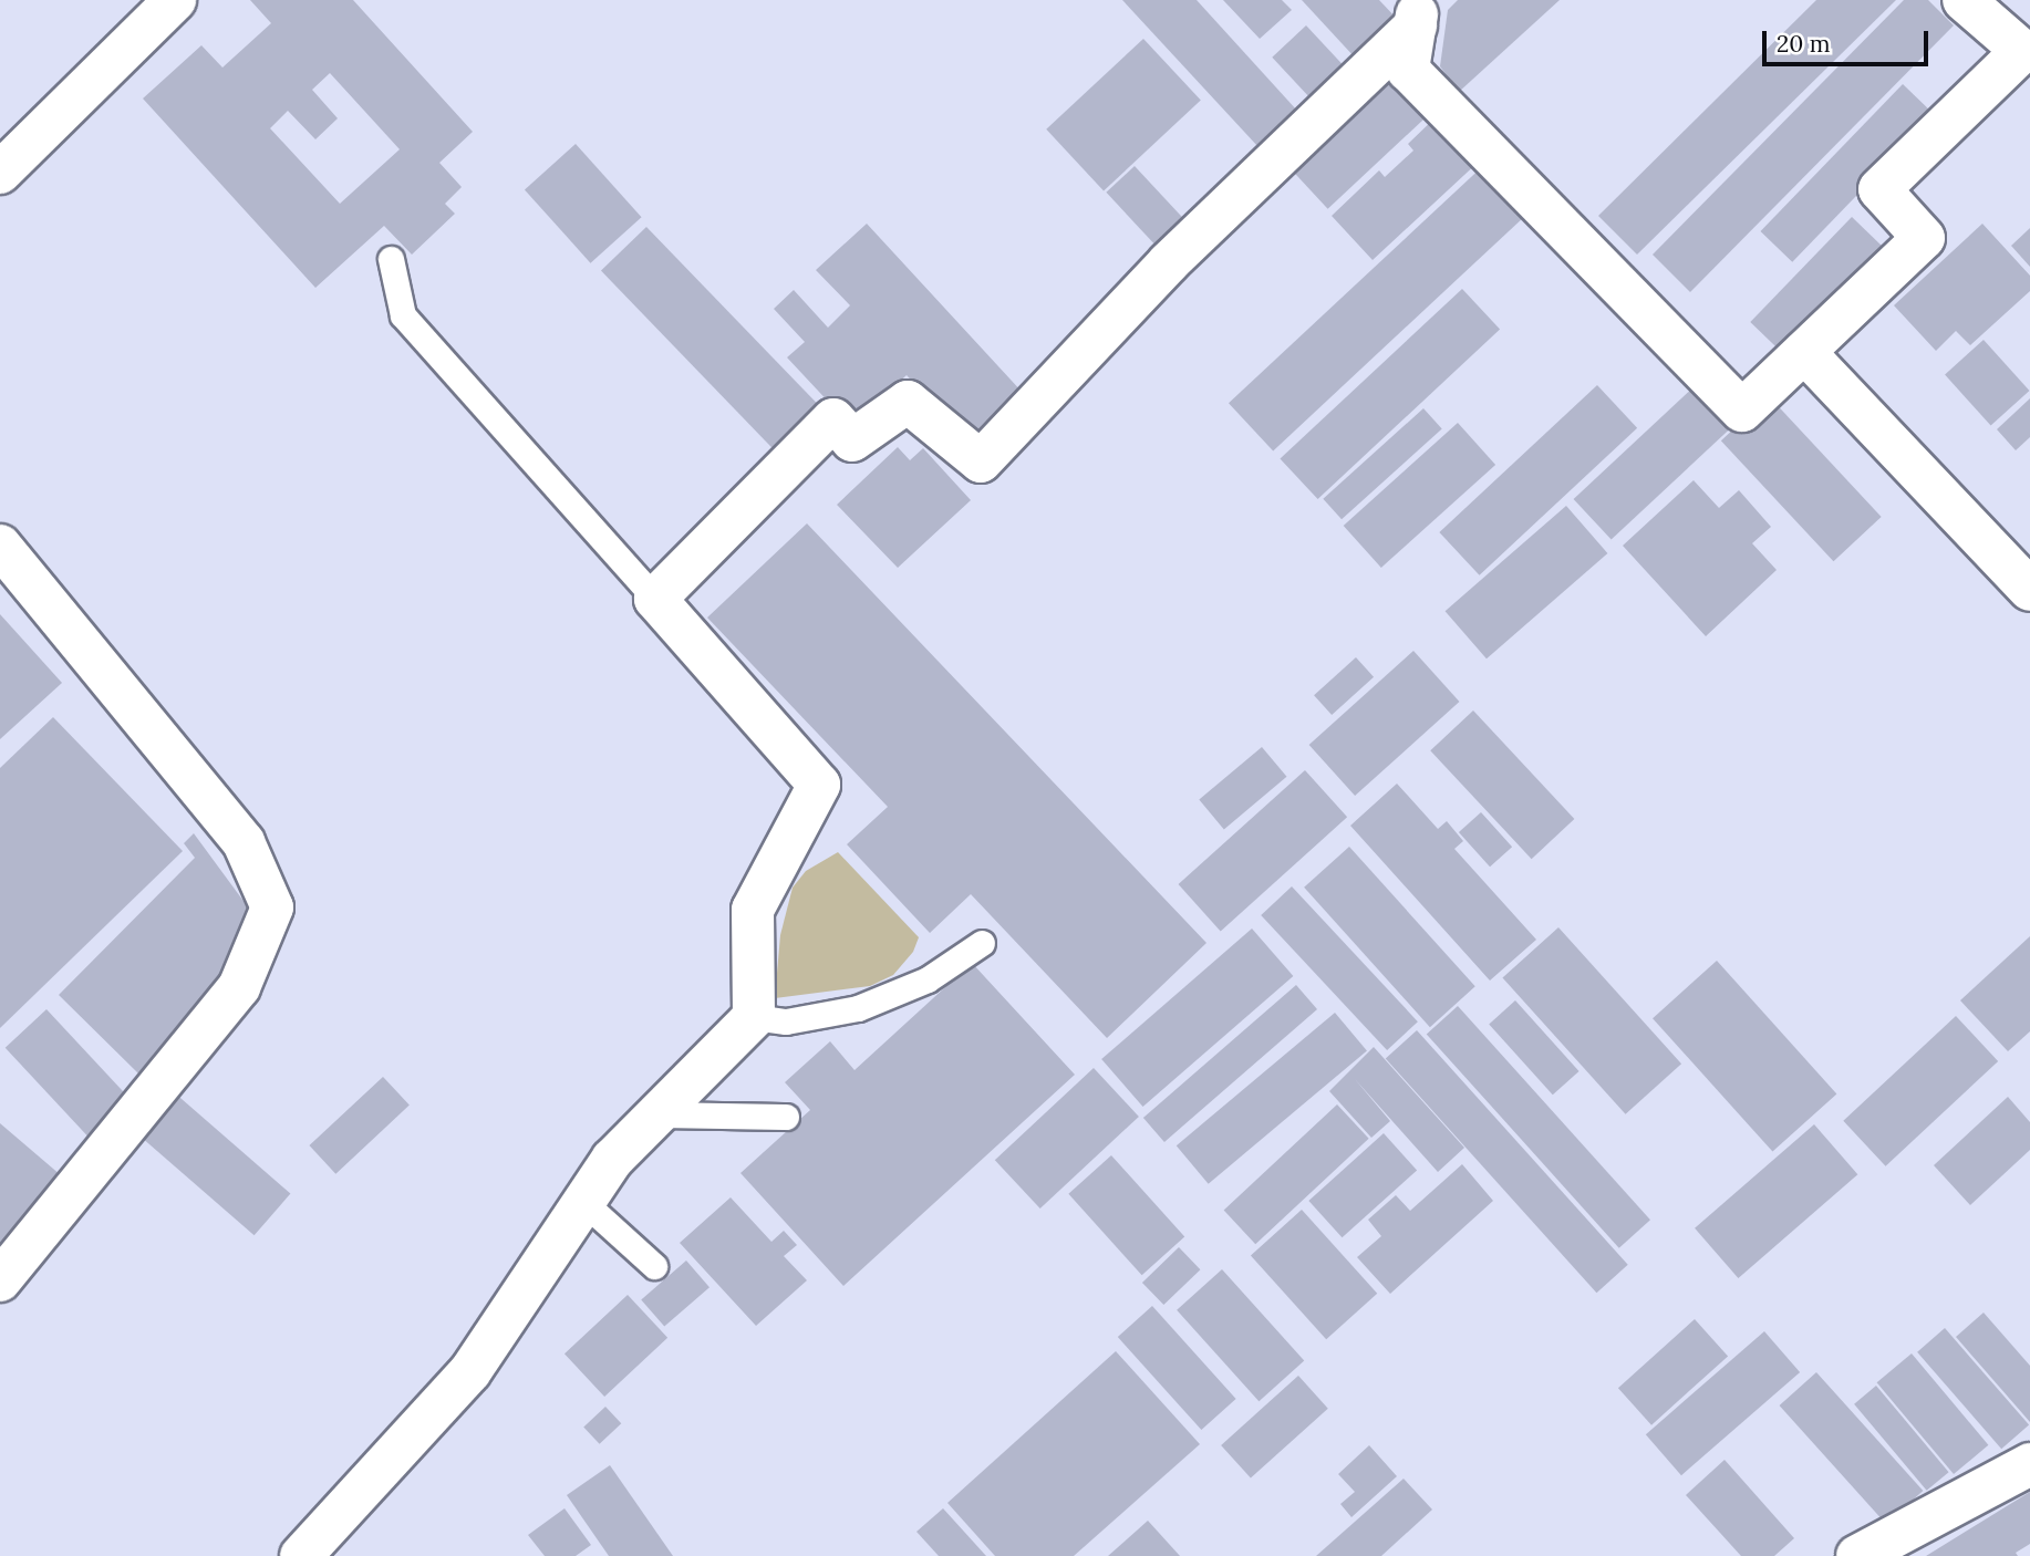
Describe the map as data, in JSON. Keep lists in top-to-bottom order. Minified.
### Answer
{"scale_bar":"20 m"}
